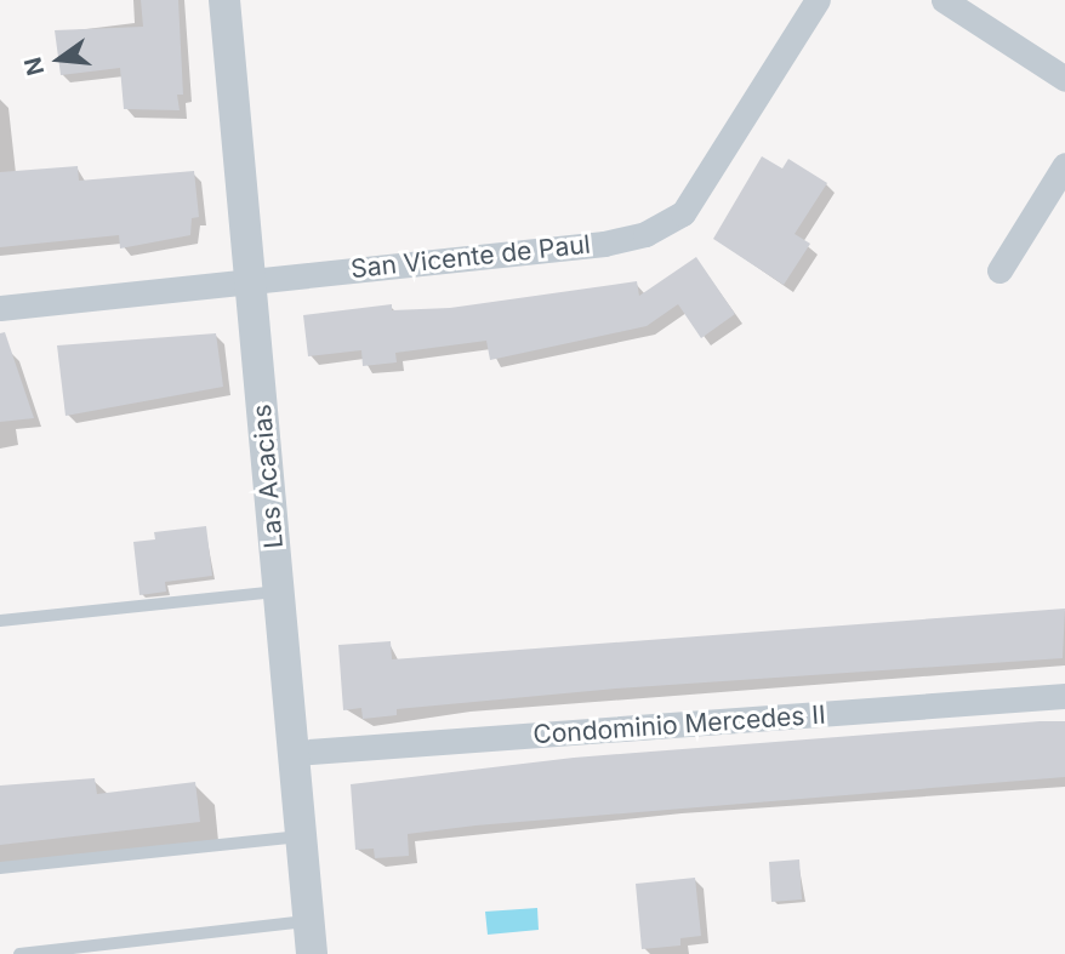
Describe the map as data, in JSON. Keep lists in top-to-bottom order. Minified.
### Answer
{"streets":{"street":["San Vicente de Paul","Las Acacias","Condominio Mercedes II"]},"crossings":[["San Vicente de Paul","Las Acacias"],["Las Acacias","Condominio Mercedes II"]],"north":"left"}
